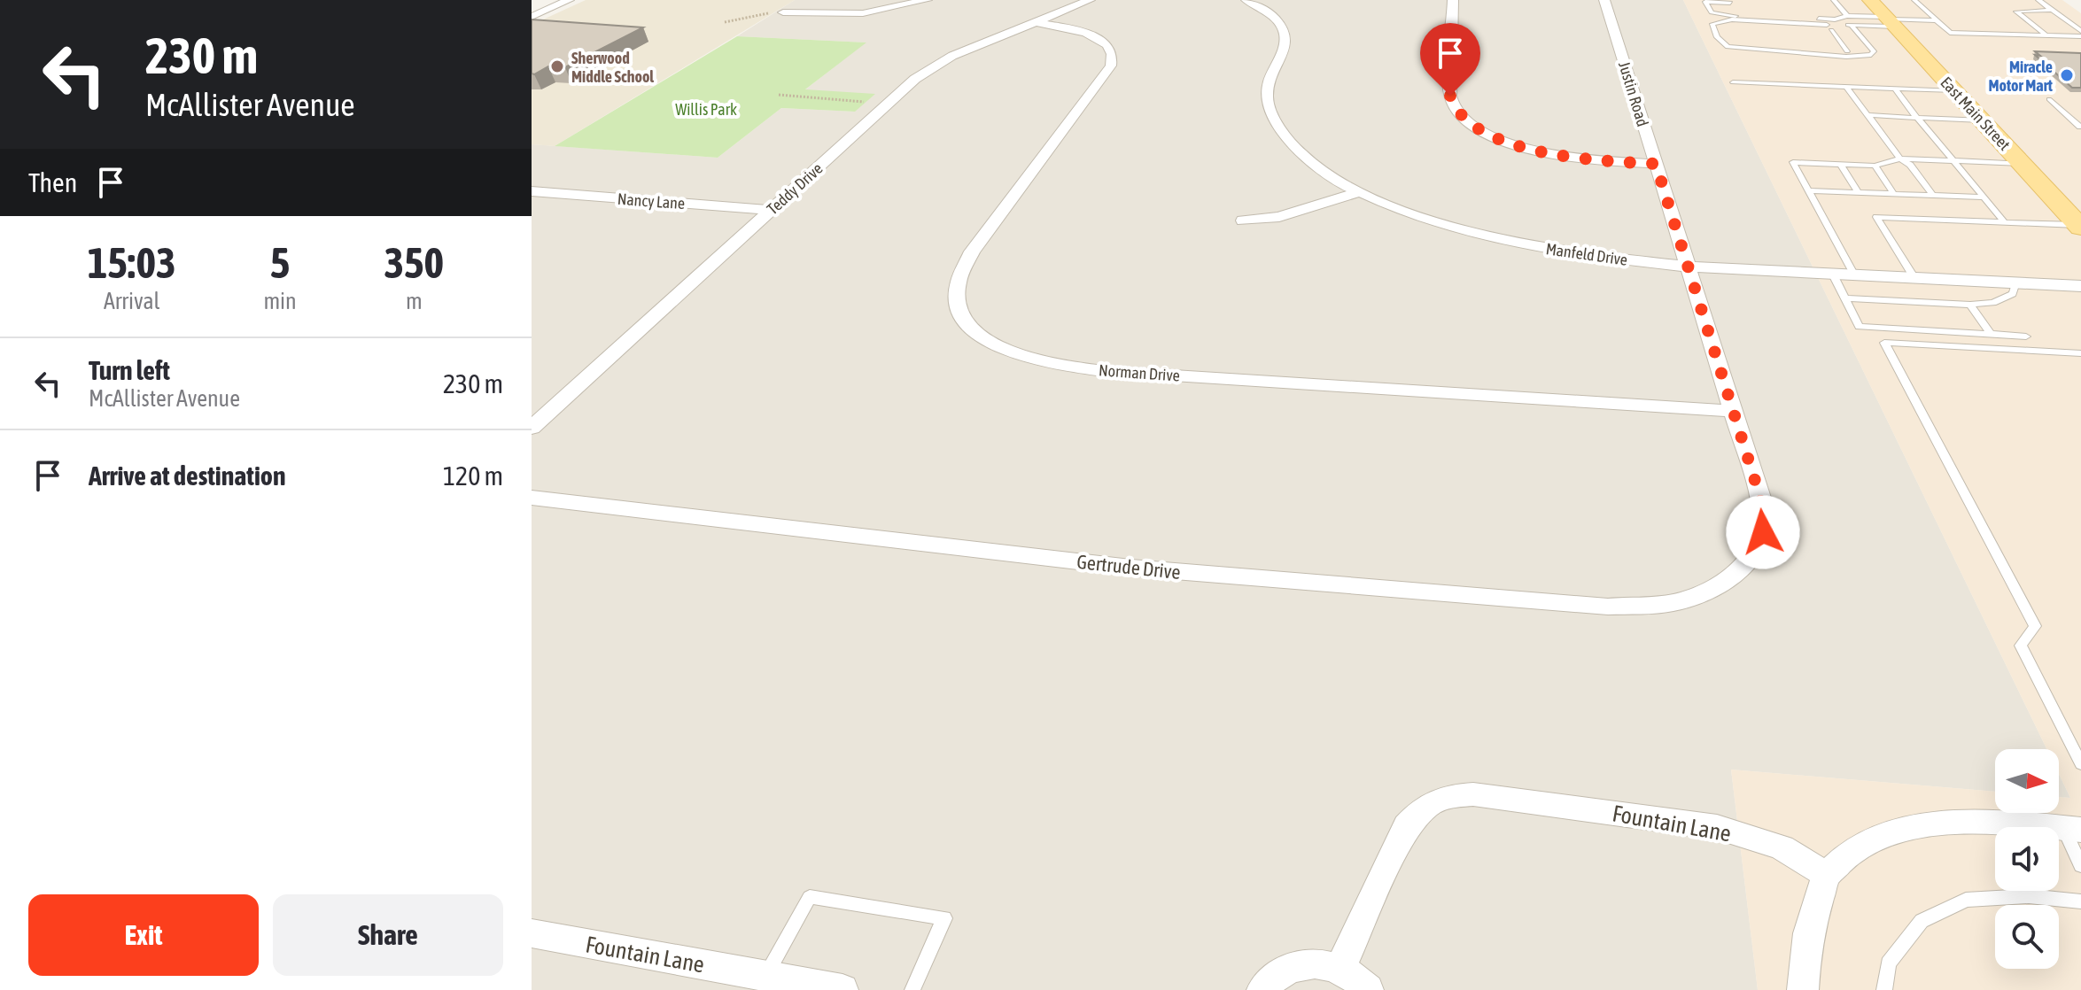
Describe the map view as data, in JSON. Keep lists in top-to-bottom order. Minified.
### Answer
{"streets":{"main road":["East Main Street"],"street":["Justin Road","Teddy Drive","Nancy Lane","Manfeld Drive","Norman Drive","Gertrude Drive","Fountain Lane"]},"crossings":[["Justin Road","Manfeld Drive"],["Justin Road","Norman Drive"],["Justin Road","Gertrude Drive"],["Teddy Drive","Nancy Lane"],["Teddy Drive","Norman Drive"]],"parks":["Willis Park"],"places":["Sherwood Middle School","Miracle Motor Mart"],"north":"right","page":{"turn":["230 m","McAllister Avenue"],"then":"Then","eta":["15:03","Arrival","5","min","350","m"],"list":[{"name":"Turn left","note":"McAllister Avenue","value":"230 m"},{"name":"Arrive at destination","value":"120 m"}],"buttons":["Exit","Share"]}}
